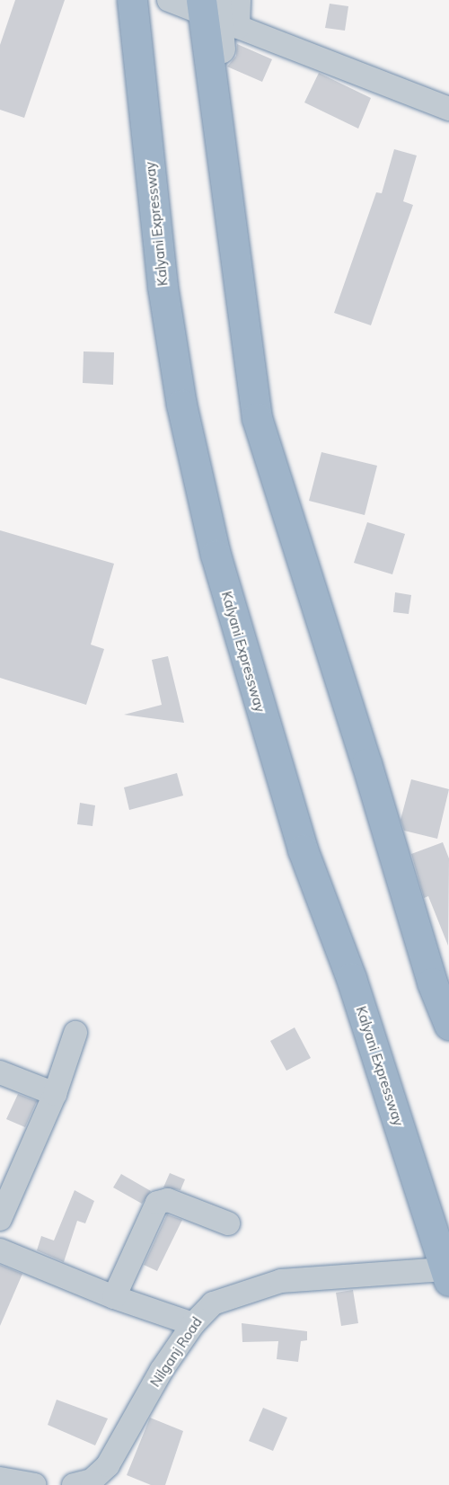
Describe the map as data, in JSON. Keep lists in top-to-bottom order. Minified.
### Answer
{"streets":{"highway":["Kalyani Expressway"],"street":["Nilganj Road"]},"crossings":[["Kalyani Expressway","Nilganj Road"]]}
